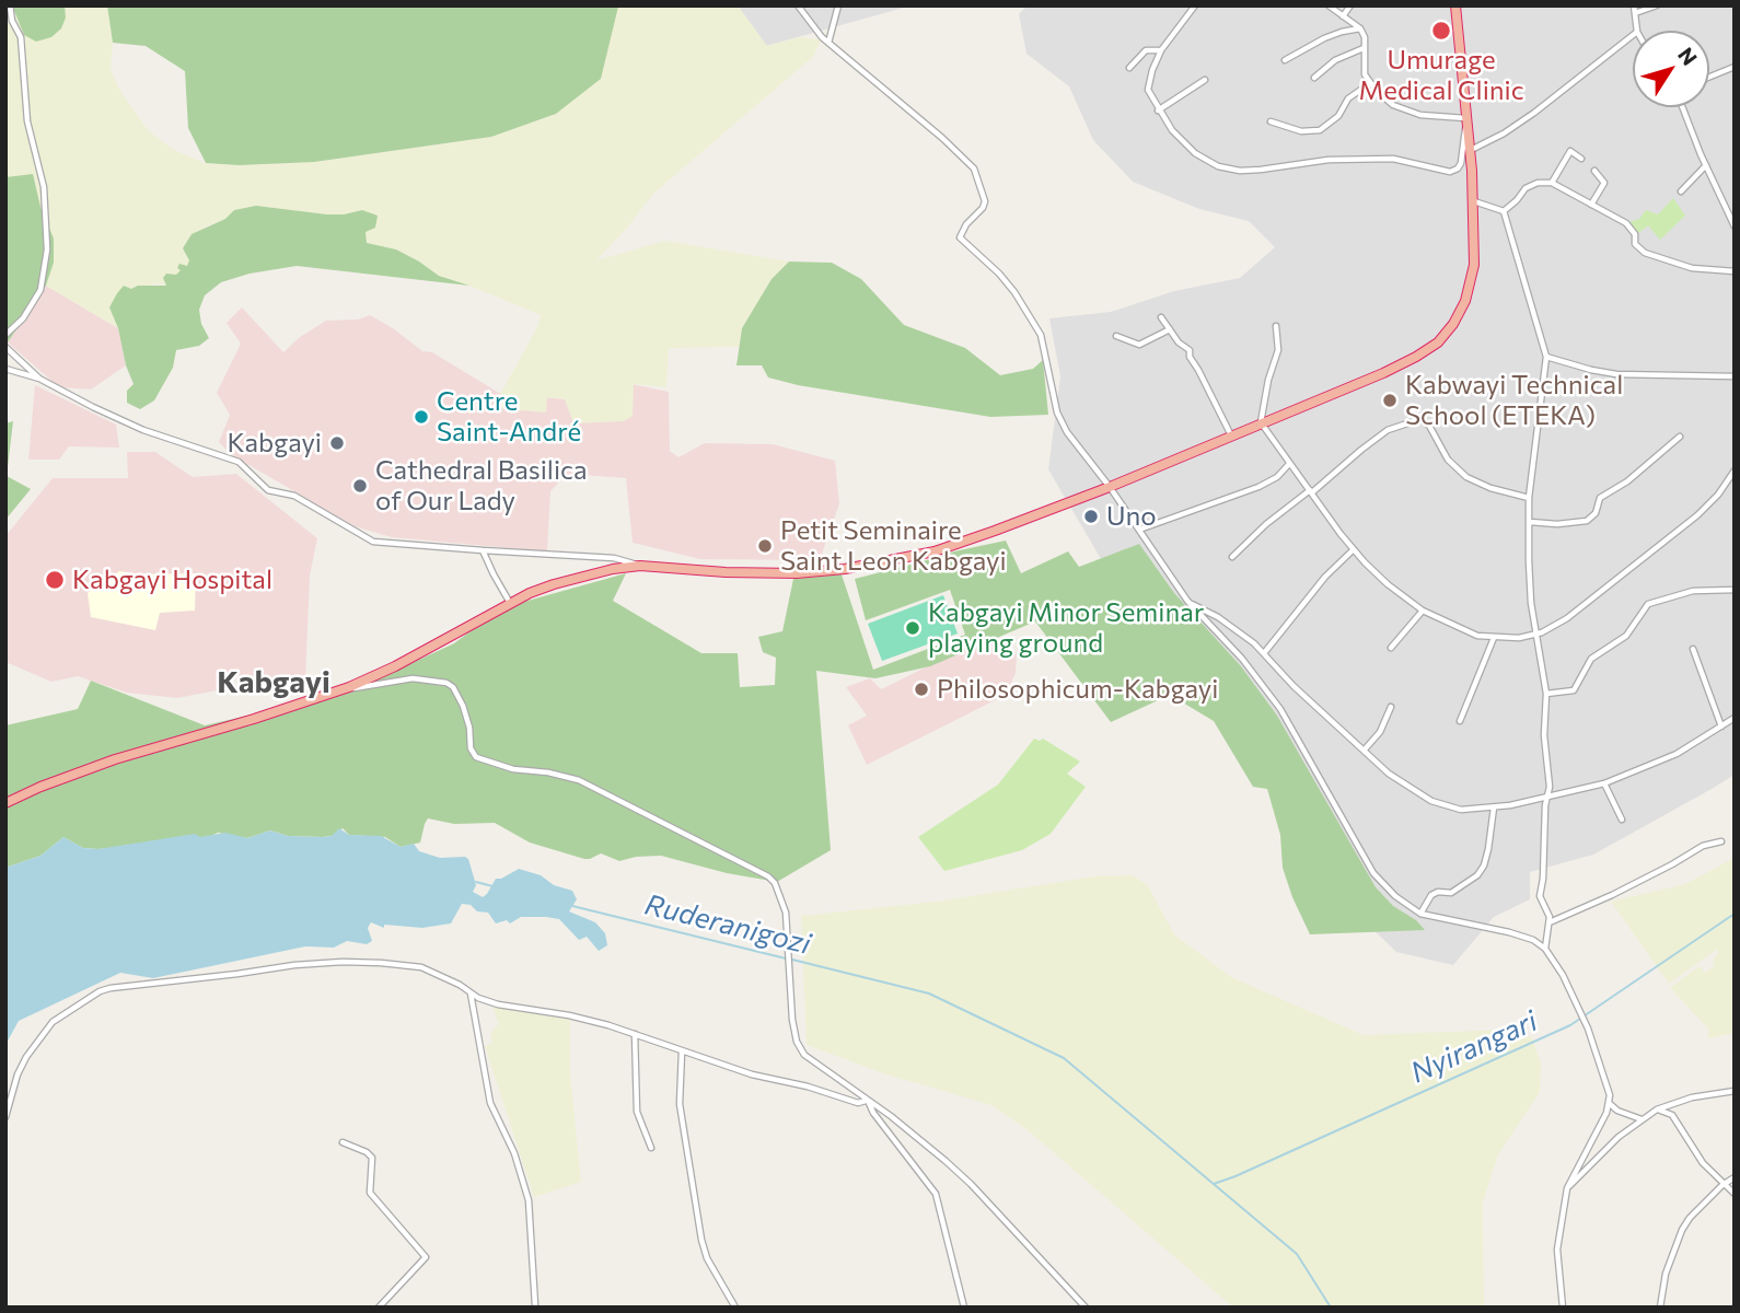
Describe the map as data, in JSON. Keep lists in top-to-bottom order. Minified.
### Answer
{"districts":["Kabgayi"],"water":["Ruderanigozi","Nyirangari"],"places":["Umurage Medical Clinic","Kabwayi Technical School (ETEKA)","Centre Saint-André","Kabgayi","Cathedral Basilica of Our Lady","Uno","Petit Seminaire Saint Leon Kabgayi","Kabgayi Hospital","Kabgayi Minor Seminar playing ground","Philosophicum-Kabgayi"],"north":"top right"}
